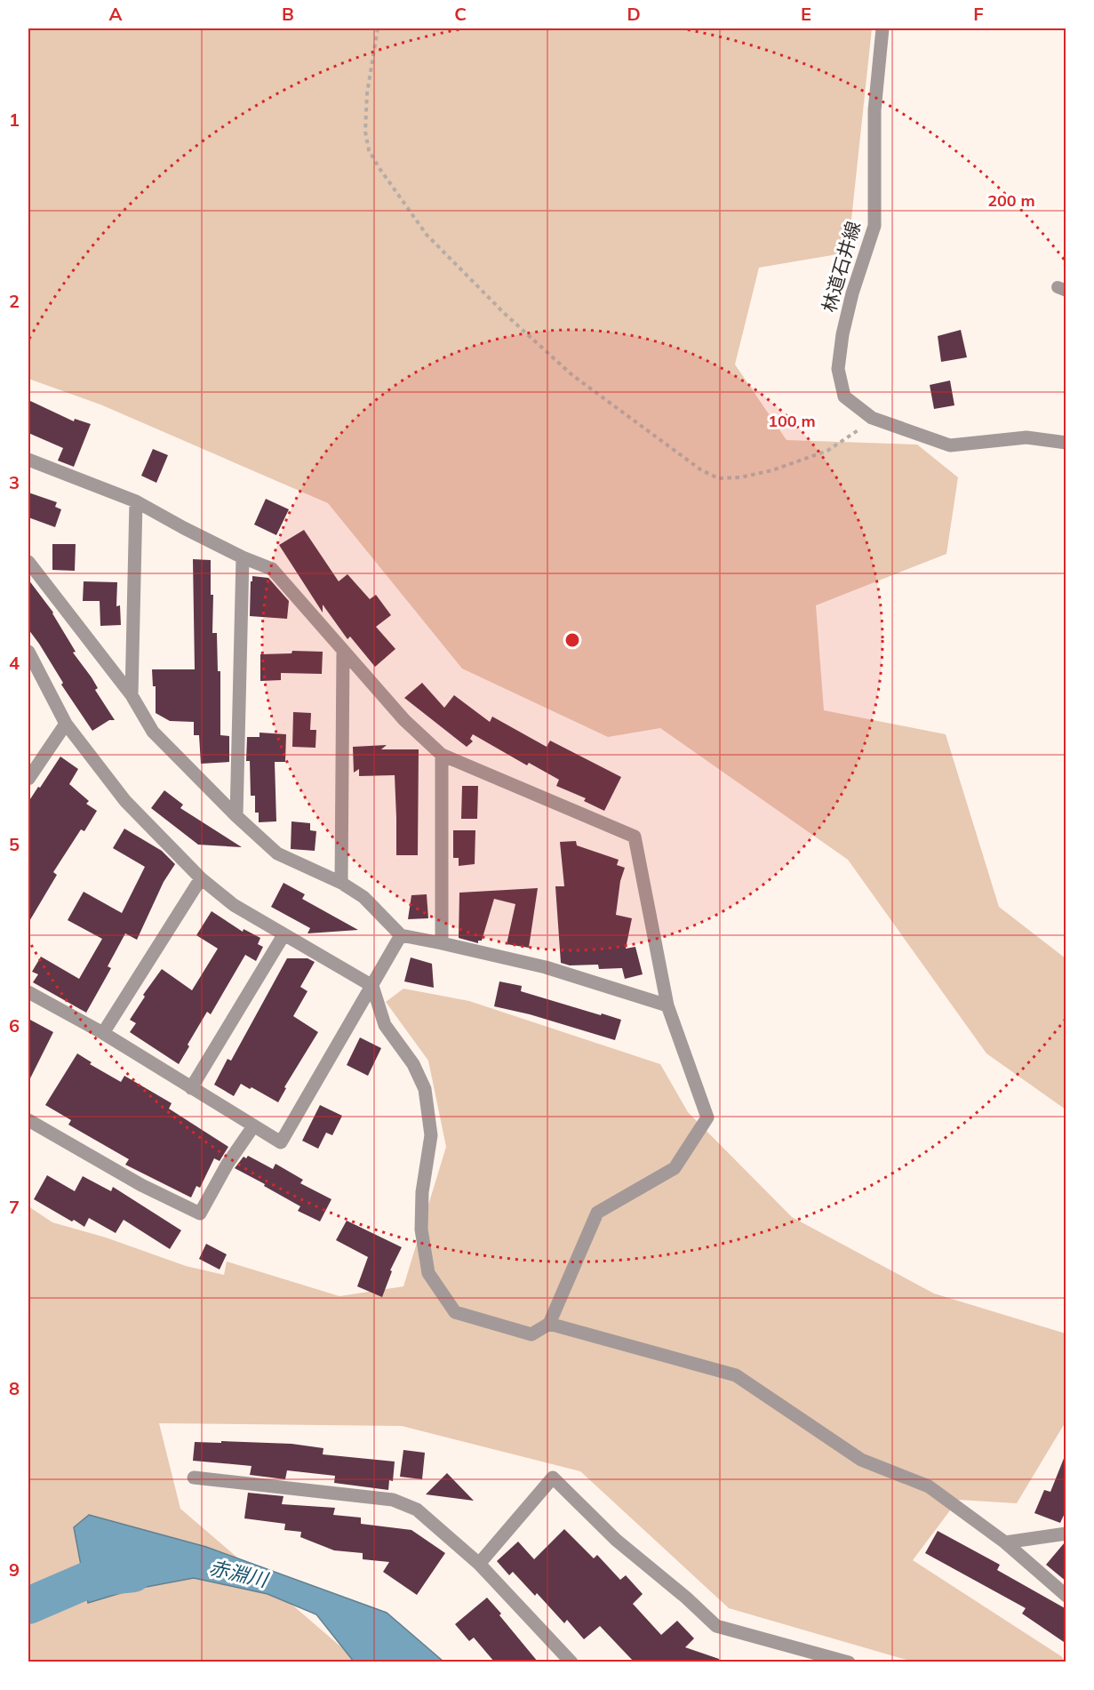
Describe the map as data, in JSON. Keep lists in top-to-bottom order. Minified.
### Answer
{"streets":{"street":["林道石井線"]},"water":["赤淵川"],"grid":{"columns":["A","B","C","D","E","F"],"rows":["1","2","3","4","5","6","7","8","9"]},"rings":["200 m","100 m"]}
